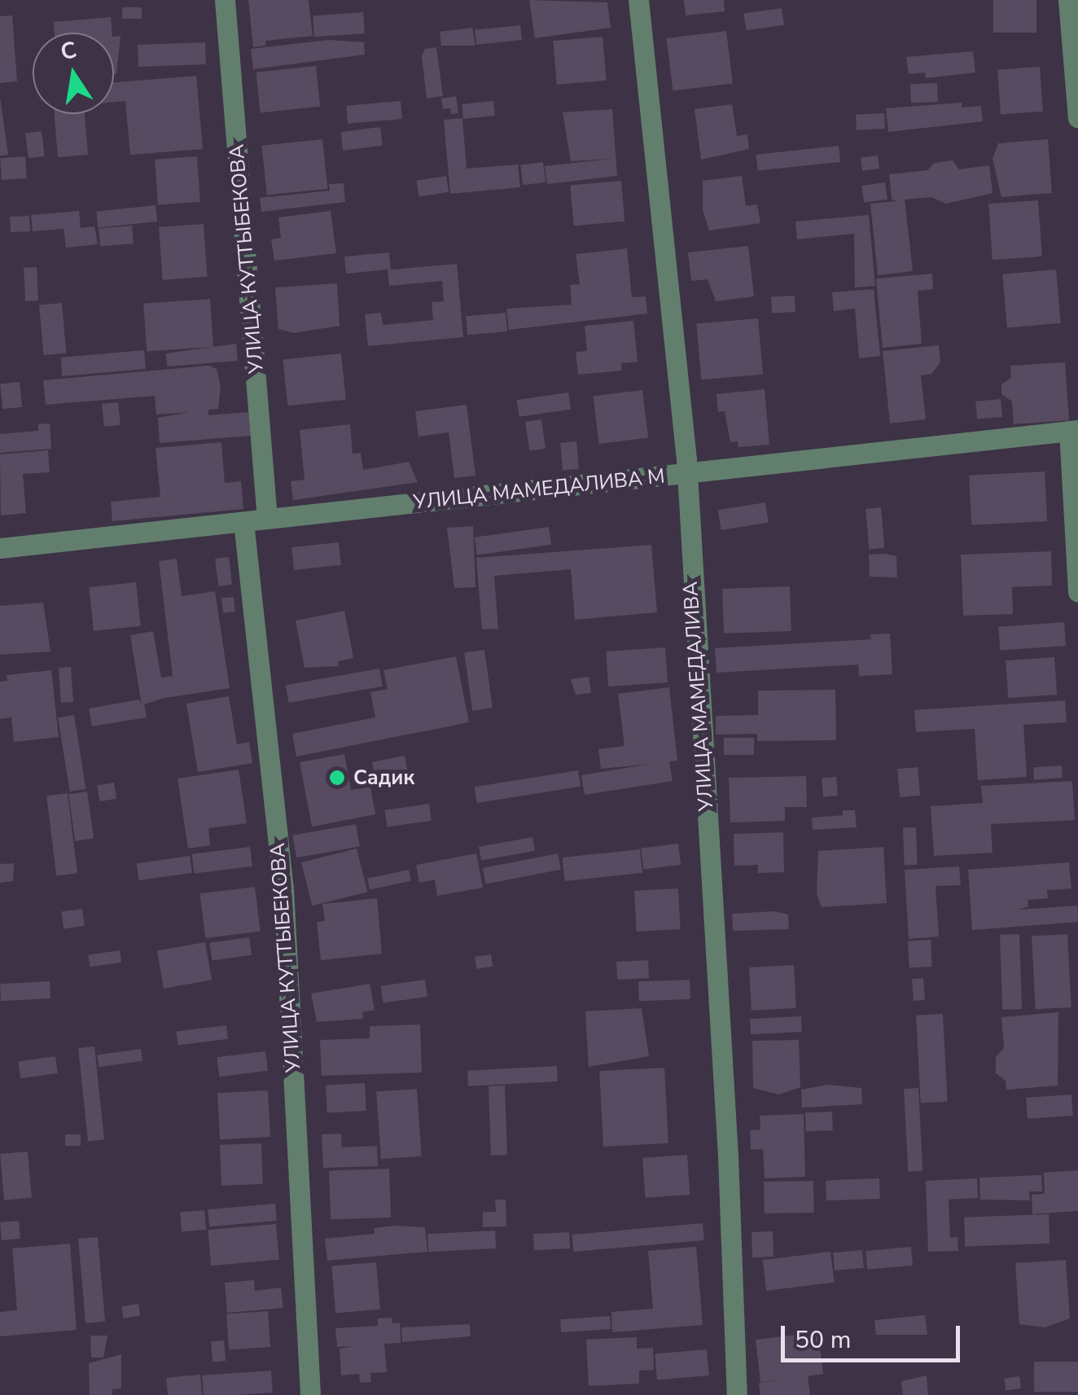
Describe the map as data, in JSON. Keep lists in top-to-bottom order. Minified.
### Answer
{"streets":{"street":["УЛИЦА КУТТЫБЕКОВА","УЛИЦА МАМЕДАЛИВА М","УЛИЦА МАМЕДАЛИВА"]},"crossings":[["УЛИЦА КУТТЫБЕКОВА","УЛИЦА МАМЕДАЛИВА М"],["УЛИЦА МАМЕДАЛИВА М","УЛИЦА МАМЕДАЛИВА"]],"places":["Садик"],"scale_bar":"50 m","north":"top"}
